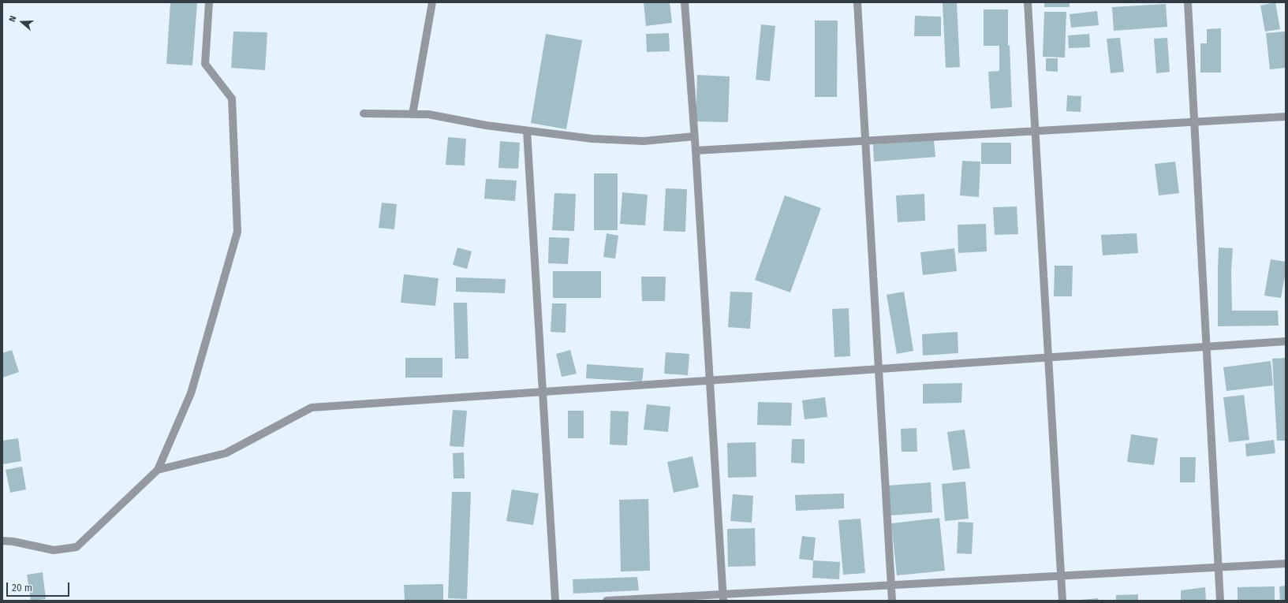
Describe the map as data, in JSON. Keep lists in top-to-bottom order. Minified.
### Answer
{"scale_bar":"20 m","north":"left"}
